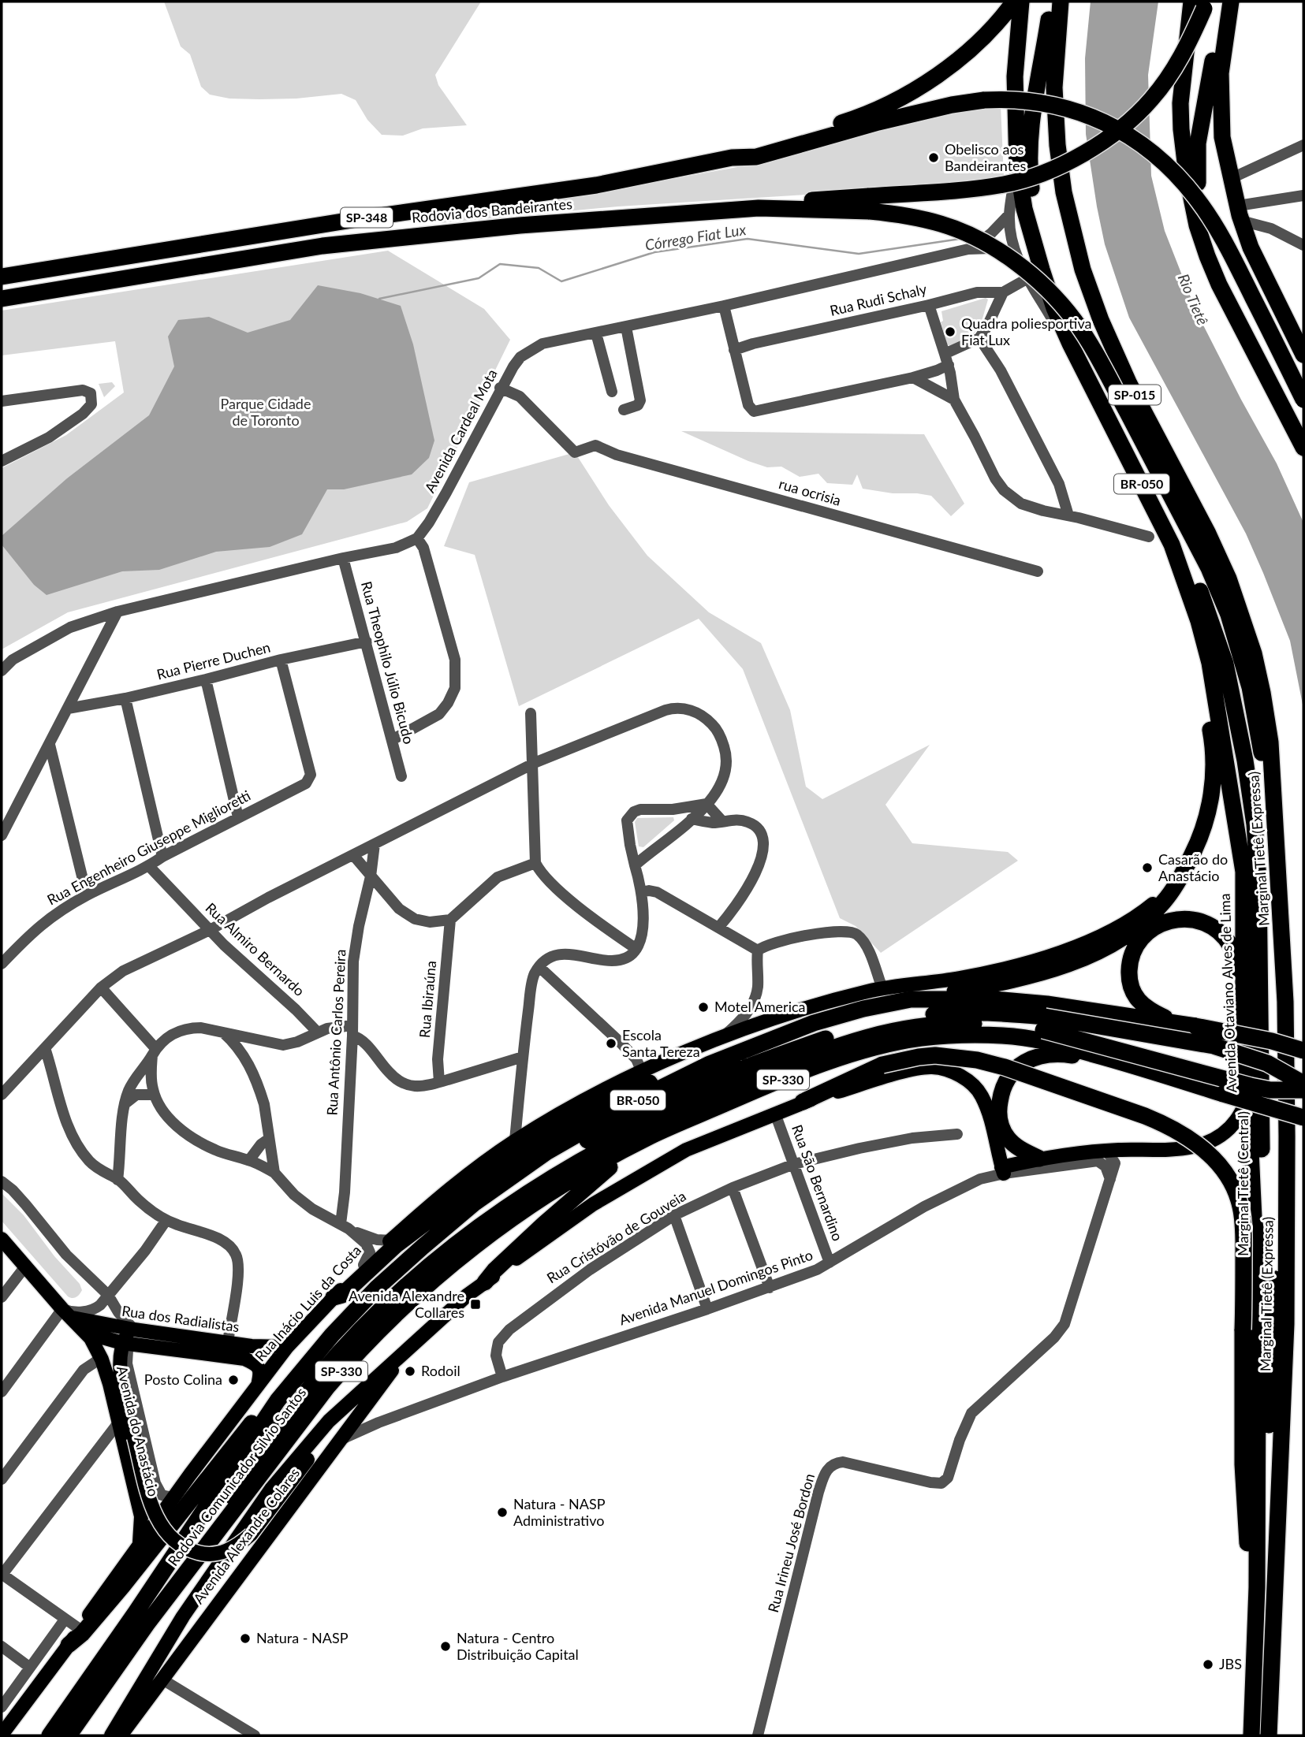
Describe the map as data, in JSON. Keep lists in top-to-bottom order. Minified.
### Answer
{"streets":{"highway":["Rodovia dos Bandeirantes","SP-348","SP-015","BR-050","Marginal Tietê (Expressa)","Avenida Otaviano Alves de Lima","SP-330","Marginal Tietê (Central)","Rodovia Comunicador Silvio Santos"],"main road":["Rua Inácio Luis da Costa","Rua dos Radialistas","Avenida do Anastácio","Avenida Alexandre Colares"],"street":["Rua Rudi Schaly","Avenida Cardeal Mota","rua ocrisia","Rua Pierre Duchen","Rua Theophilo Júlio Bicudo","Rua Engenheiro Giuseppe Miglioretti","Rua Almiro Bernardo","Rua Ibiraúna","Rua Antônio Carlos Pereira","Rua São Bernardino","Rua Cristóvão de Gouveia","Avenida Manuel Domingos Pinto","Rua Irineu José Bordon"]},"crossings":[["Avenida Cardeal Mota","rua ocrisia"],["Rua Pierre Duchen","Rua Theophilo Júlio Bicudo"],["Rua Pierre Duchen","Rua Engenheiro Giuseppe Miglioretti"],["Rua Engenheiro Giuseppe Miglioretti","Rua Almiro Bernardo"],["Avenida Otaviano Alves de Lima","Marginal Tietê (Central)"],["Rua São Bernardino","Rua Cristóvão de Gouveia"],["Rua São Bernardino","Avenida Manuel Domingos Pinto"],["Rua Cristóvão de Gouveia","Avenida Manuel Domingos Pinto"],["Avenida Manuel Domingos Pinto","Avenida Alexandre Colares"],["Avenida Manuel Domingos Pinto","Rua Irineu José Bordon"],["Rua Inácio Luis da Costa","Rua dos Radialistas"],["Rua Inácio Luis da Costa","Avenida do Anastácio"],["Rua dos Radialistas","Avenida do Anastácio"]],"water":["Córrego Fiat Lux","Rio Tietê"],"parks":["Parque Cidade de Toronto"],"places":{"other":["Obelisco aos Bandeirantes","Quadra poliesportiva Fiat Lux","Casarão do Anastácio","Motel America","Escola Santa Tereza","Rodoil","Posto Colina","Natura - NASP Administrativo","Natura - NASP","Natura - Centro Distribuição Capital","JBS"],"transit":["Avenida Alexandre Collares"]}}
